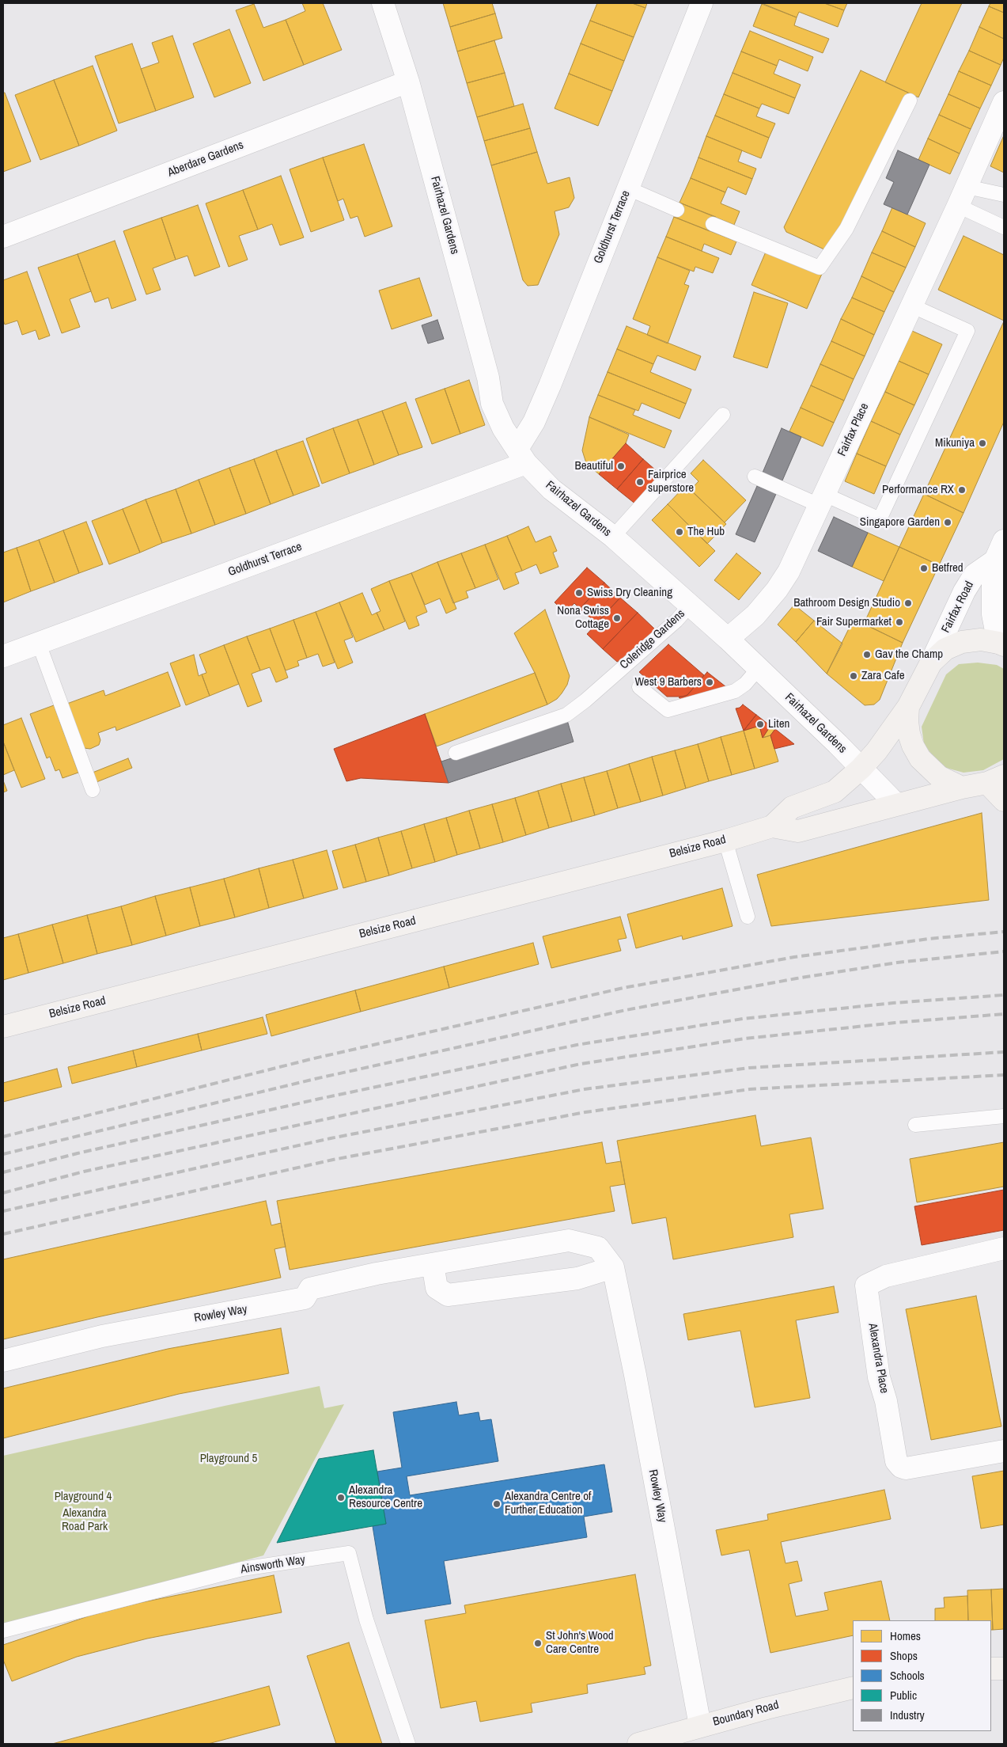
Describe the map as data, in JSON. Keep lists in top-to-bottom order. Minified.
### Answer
{"streets":{"main road":["Belsize Road","Boundary Road"],"street":["Aberdare Gardens","Fairhazel Gardens","Goldhurst Terrace","Fairfax Place","Fairfax Road","Rowley Way","Alexandra Place"],"lane":["Coleridge Gardens","Ainsworth Way"]},"crossings":[["Aberdare Gardens","Fairhazel Gardens"],["Fairhazel Gardens","Goldhurst Terrace"],["Fairhazel Gardens","Fairfax Place"],["Fairhazel Gardens","Coleridge Gardens"],["Fairhazel Gardens","Belsize Road"],["Fairfax Road","Belsize Road"],["Rowley Way","Boundary Road"]],"parks":["Playground 5","Playground 4","Alexandra Road Park"],"places":["Mikuniya","Beautiful","Fairprice superstore","Performance RX","Singapore Garden","The Hub","Betfred","Swiss Dry Cleaning","Bathroom Design Studio","Nona Swiss Cottage","Fair Supermarket","Gav the Champ","Zara Cafe","West 9 Barbers","Liten","Alexandra Resource Centre","Alexandra Centre of Further Education","St John's Wood Care Centre"],"legend":["Homes","Shops","Schools","Public","Industry"]}
